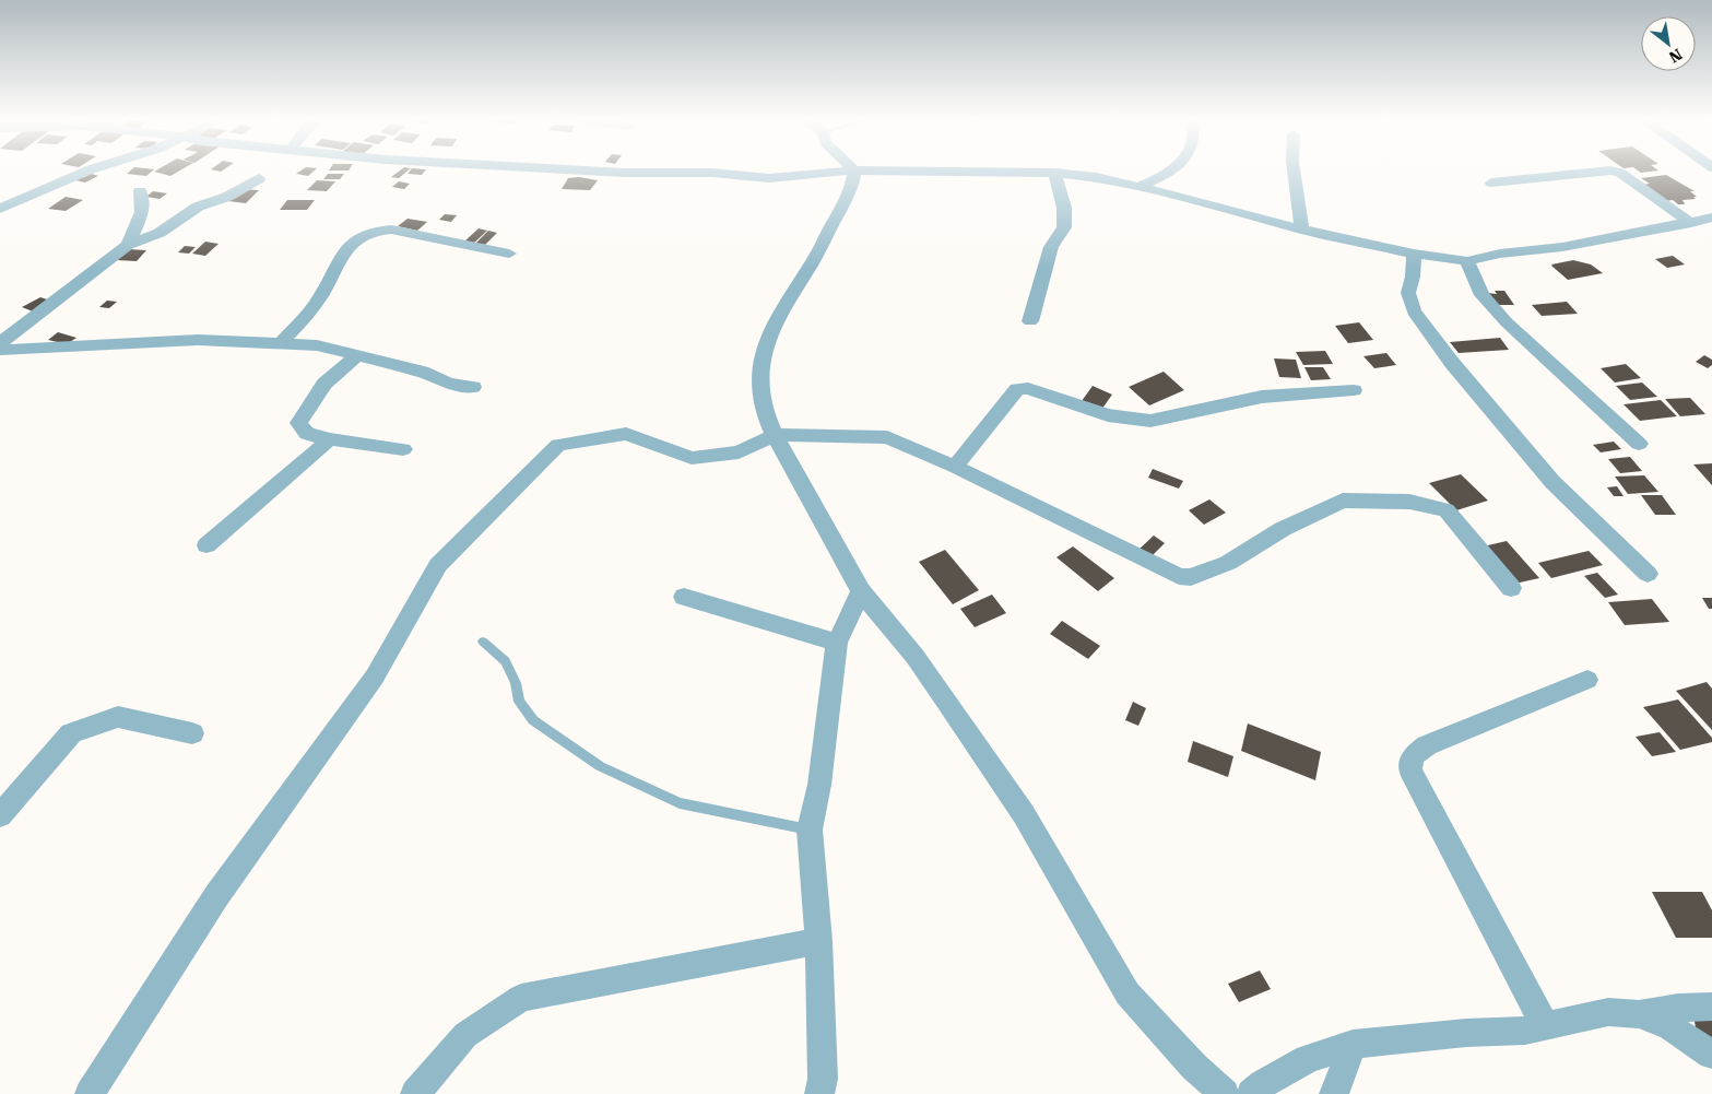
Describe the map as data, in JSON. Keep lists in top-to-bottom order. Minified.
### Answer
{"north":"bottom right"}
